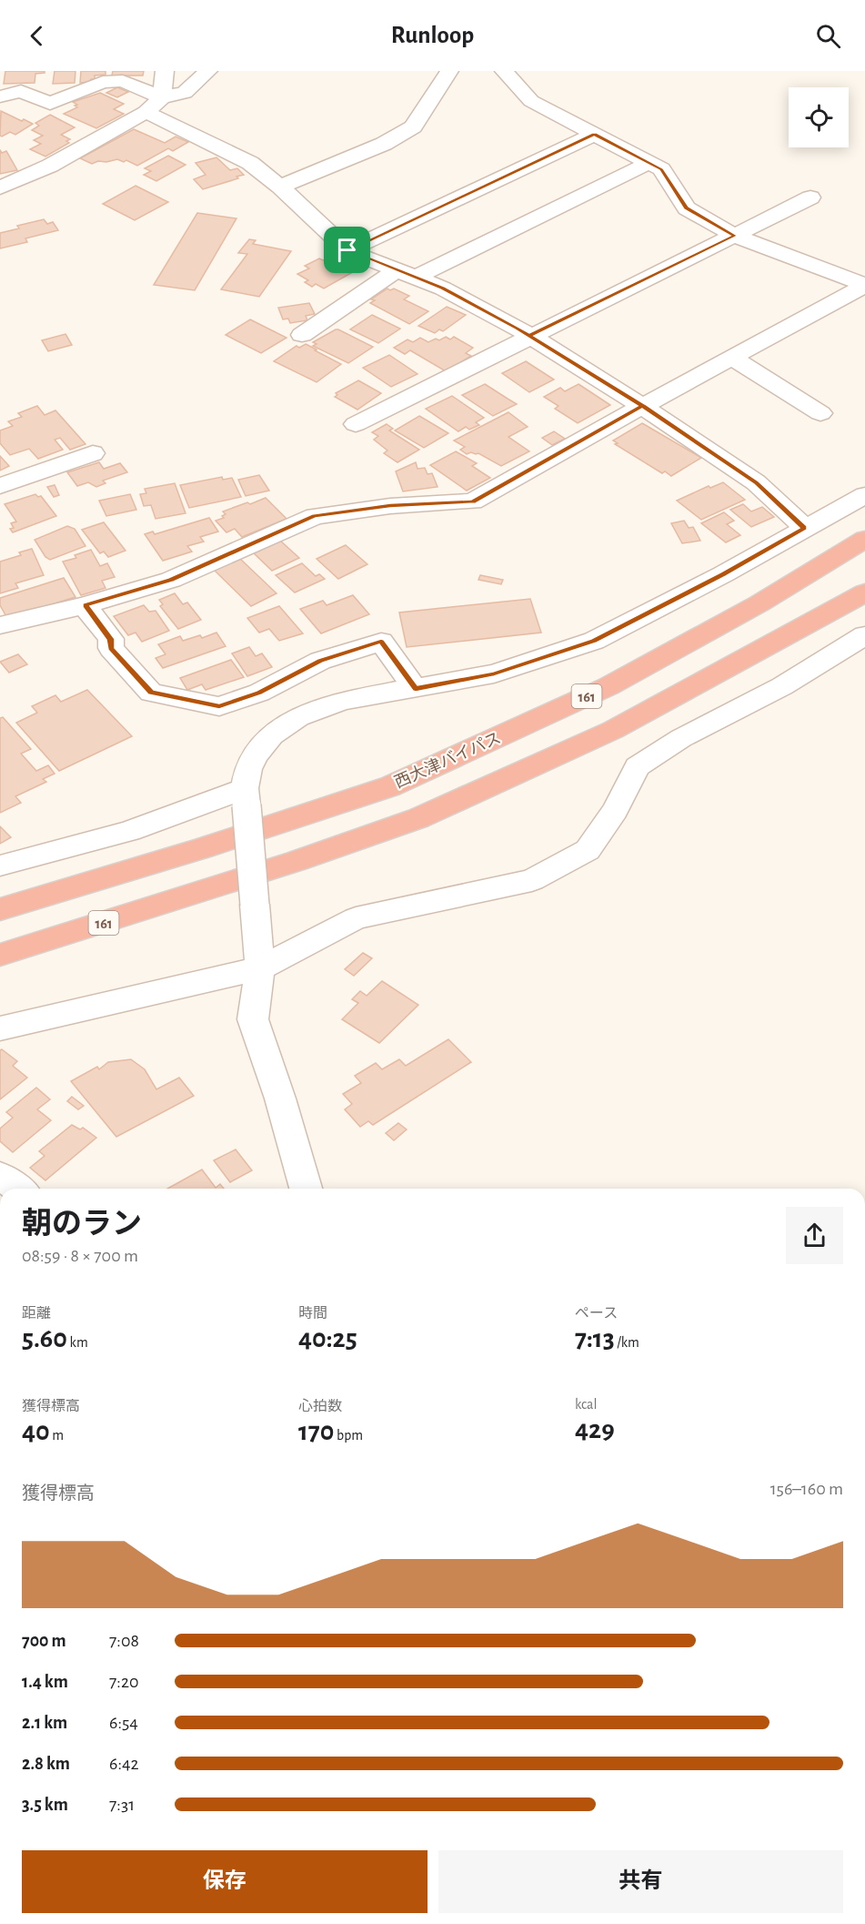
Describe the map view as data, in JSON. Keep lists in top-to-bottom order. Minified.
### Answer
{"streets":{"highway":["161","西大津バイパス"]},"page":{"header":"Runloop","heading":["朝のラン","08:59 · 8 × 700 m"],"stats":[["距離","5.60 km"],["時間","40:25"],["ペース","7:13 /km"],["獲得標高","40 m"],["心拍数","170 bpm"],["kcal","429"]],"chart":["獲得標高","156–160 m"],"list":[{"name":"700 m","note":"7:08"},{"name":"1.4 km","note":"7:20"},{"name":"2.1 km","note":"6:54"},{"name":"2.8 km","note":"6:42"},{"name":"3.5 km","note":"7:31"}],"buttons":["保存","共有"]}}
